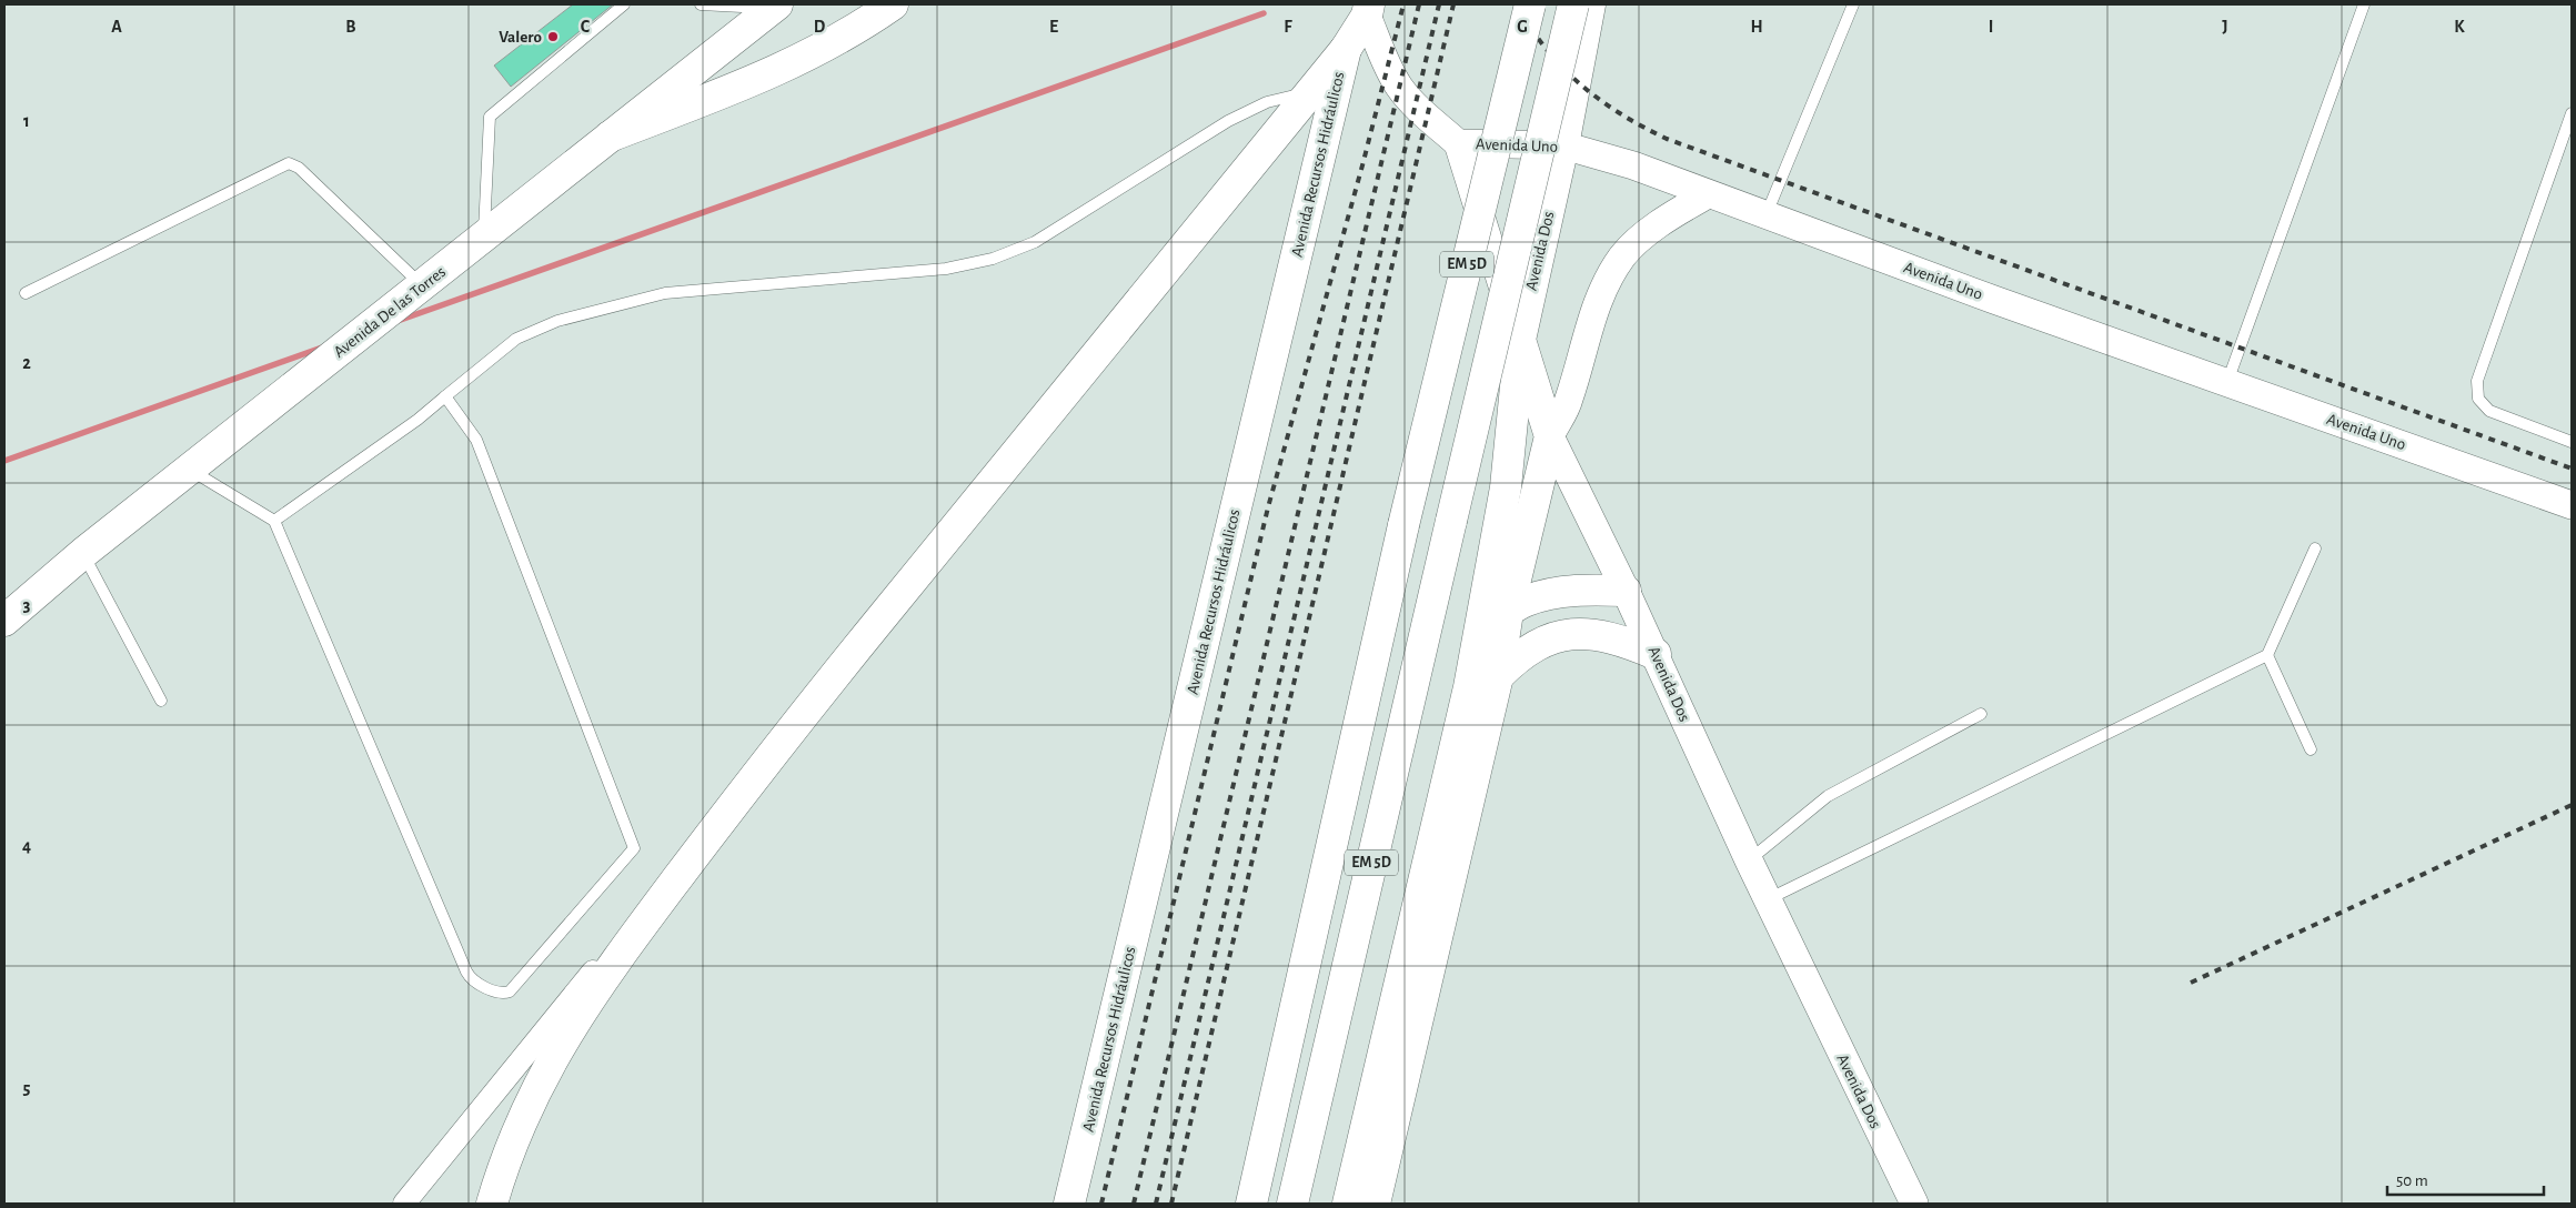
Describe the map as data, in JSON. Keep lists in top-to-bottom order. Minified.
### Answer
{"streets":{"main road":["Avenida Recursos Hidráulicos","Avenida Dos","EM 5D","Avenida De las Torres"],"street":["Avenida Uno"]},"crossings":[["Avenida Uno","Avenida Recursos Hidráulicos"],["Avenida Uno","Avenida Dos"]],"places":["Valero"],"scale_bar":"50 m","grid":{"columns":["A","B","C","D","E","F","G","H","I","J","K"],"rows":["1","2","3","4","5"]}}
